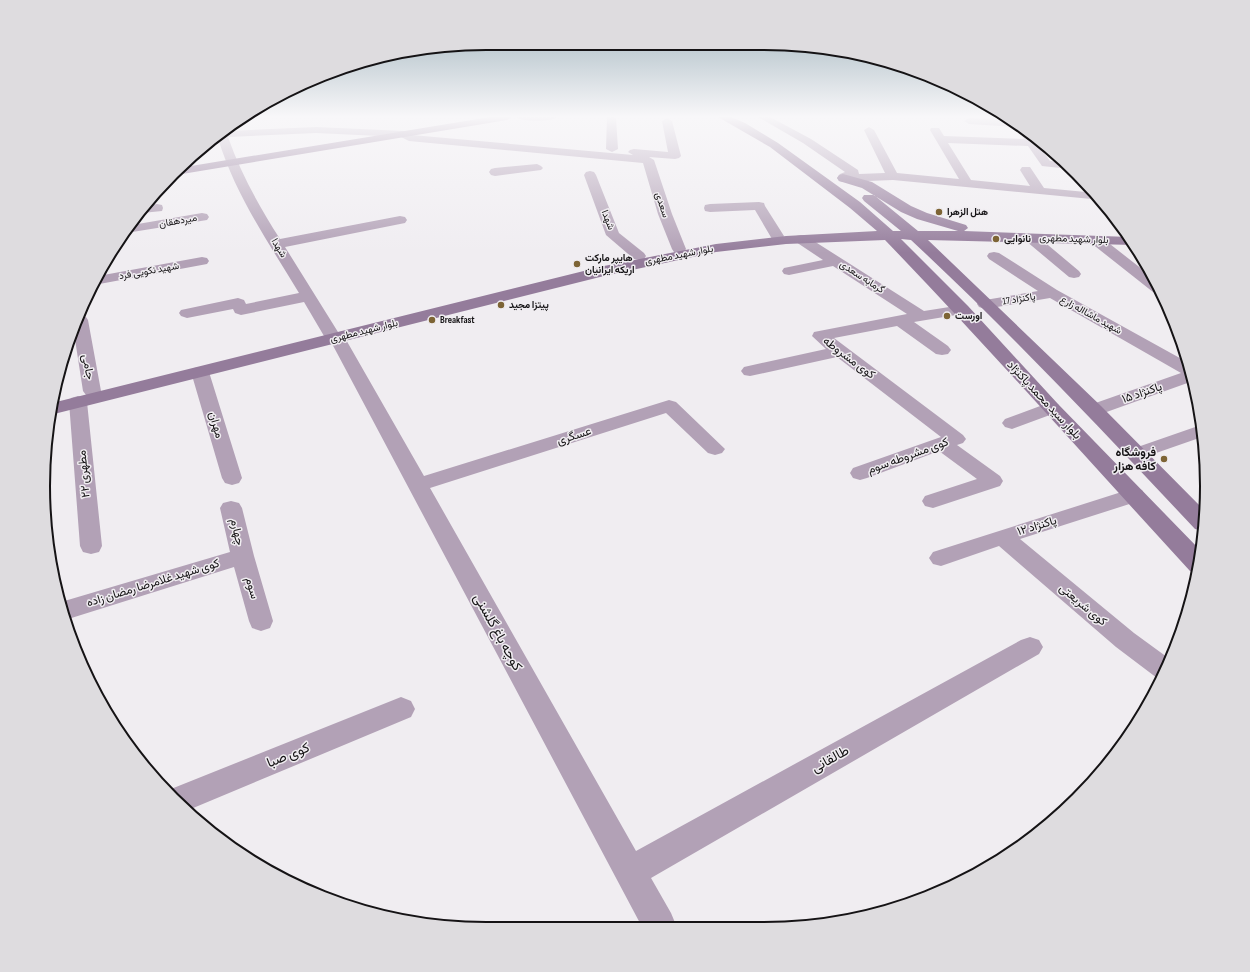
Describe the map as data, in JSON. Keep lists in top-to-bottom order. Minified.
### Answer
{"streets":{"main road":["بلوار شهید مطهری","بلوار سید محمد پاکنژاد"],"street":["سعدی","شهدا","میردهقان","شهید نکویی فرد","گرمابه سعدی","پاکنژاد 17","شهید ماشااله زارع","کوی مشروطه","جامی","پاکنژاد ۱۵","مهران","عسگری","کوی مشروطه سوم","مطهری ۲۲","پاکنژاد ۱۲","چهارم","کوی شهید غلامرضا رمضان زاده","سوم","کوی شریعتی","کوچه باغ گلشنی","کوی صبا","طالقانی"]},"crossings":[["سعدی","بلوار شهید مطهری"],["شهدا","بلوار شهید مطهری"],["شهدا","کوچه باغ گلشنی"],["بلوار شهید مطهری","گرمابه سعدی"],["بلوار شهید مطهری","جامی"],["بلوار شهید مطهری","بلوار سید محمد پاکنژاد"],["بلوار شهید مطهری","مهران"],["بلوار شهید مطهری","مطهری ۲۲"],["بلوار شهید مطهری","کوچه باغ گلشنی"],["گرمابه سعدی","کوی مشروطه"],["پاکنژاد 17","شهید ماشااله زارع"],["پاکنژاد 17","بلوار سید محمد پاکنژاد"],["کوی مشروطه","بلوار سید محمد پاکنژاد"],["کوی مشروطه","کوی مشروطه سوم"],["جامی","مطهری ۲۲"],["پاکنژاد ۱۵","بلوار سید محمد پاکنژاد"],["بلوار سید محمد پاکنژاد","پاکنژاد ۱۲"],["عسگری","کوچه باغ گلشنی"],["پاکنژاد ۱۲","کوی شریعتی"],["چهارم","کوی شهید غلامرضا رمضان زاده"],["چهارم","سوم"],["کوی شهید غلامرضا رمضان زاده","سوم"],["کوچه باغ گلشنی","طالقانی"]],"places":["هتل الزهرا","نانوایی","هایپر مارکت اریکه ایرانیان","پیتزا مجید","اورست","Breakfast","فروشگاه کافه هزار"]}
